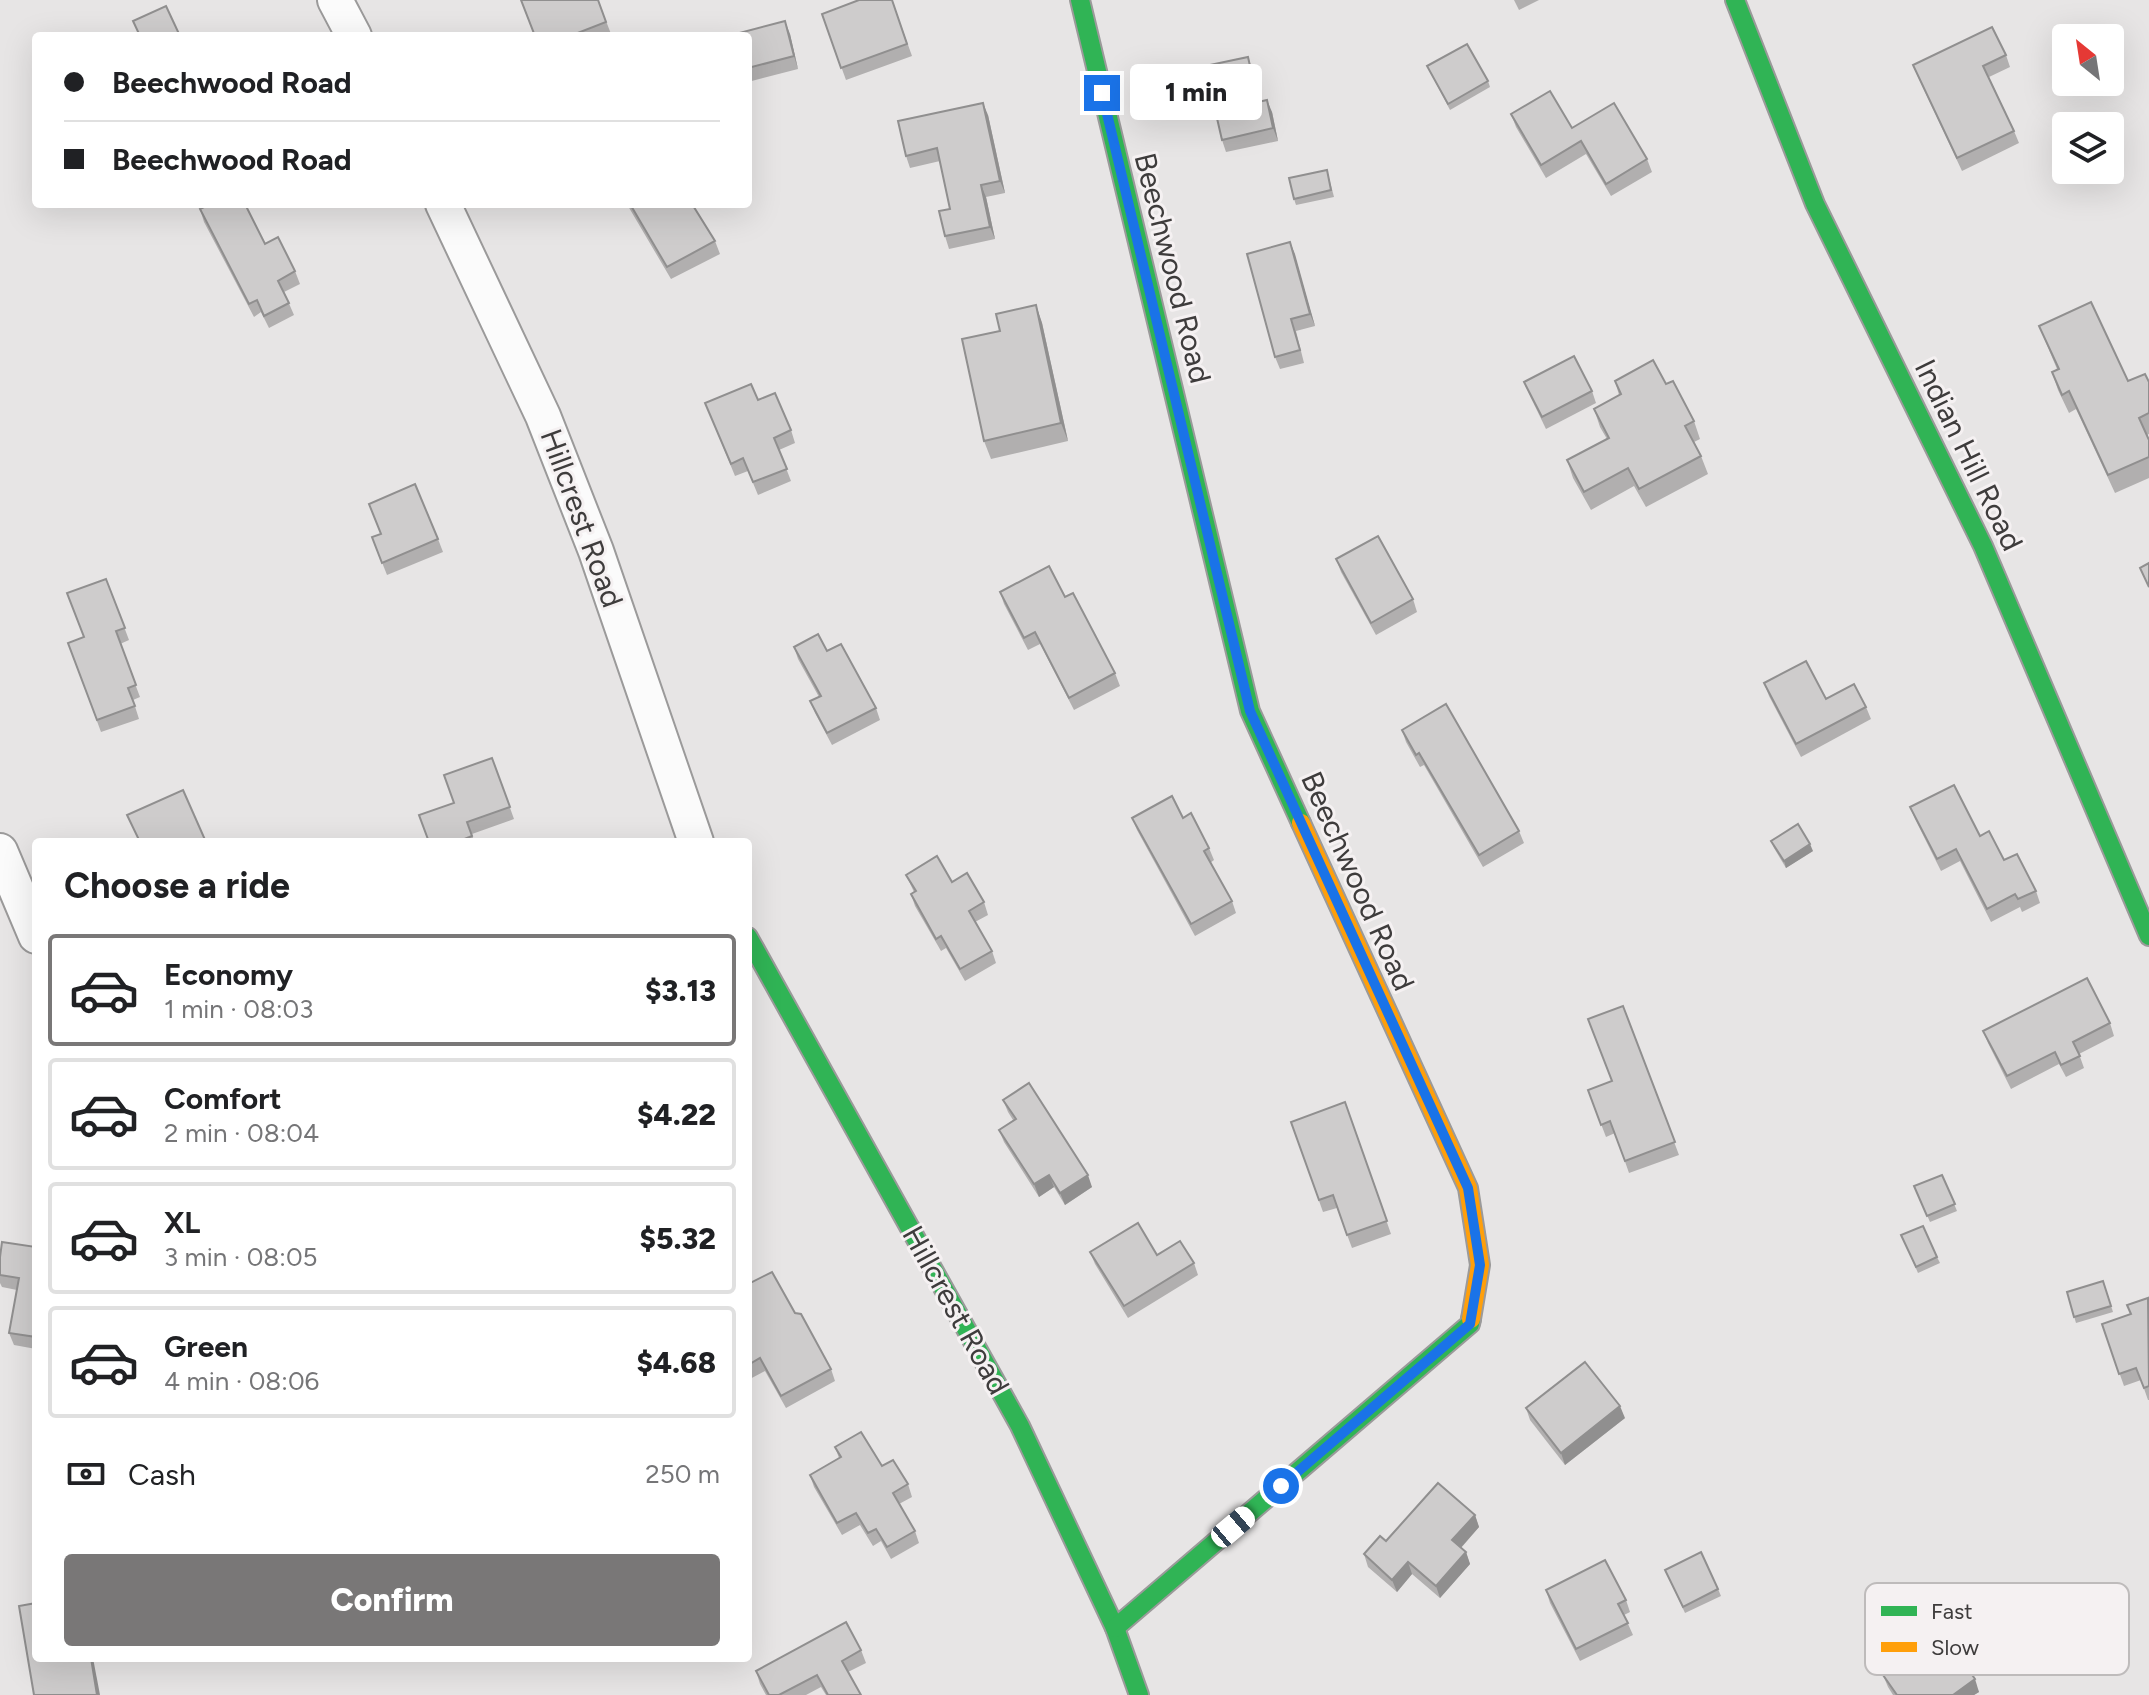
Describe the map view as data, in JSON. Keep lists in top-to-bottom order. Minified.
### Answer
{"streets":{"street":["Beechwood Road","Indian Hill Road","Hillcrest Road"]},"crossings":[["Beechwood Road","Hillcrest Road"]],"legend":["Fast","Slow"],"north":"top left","page":{"banner":["Beechwood Road","Beechwood Road"],"bubble":"1 min","heading":"Choose a ride","list":[{"name":"Economy","note":"1 min · 08:03","value":"$3.13"},{"name":"Comfort","note":"2 min · 08:04","value":"$4.22"},{"name":"XL","note":"3 min · 08:05","value":"$5.32"},{"name":"Green","note":"4 min · 08:06","value":"$4.68"}],"pay":["Cash","250 m"],"buttons":"Confirm"}}
